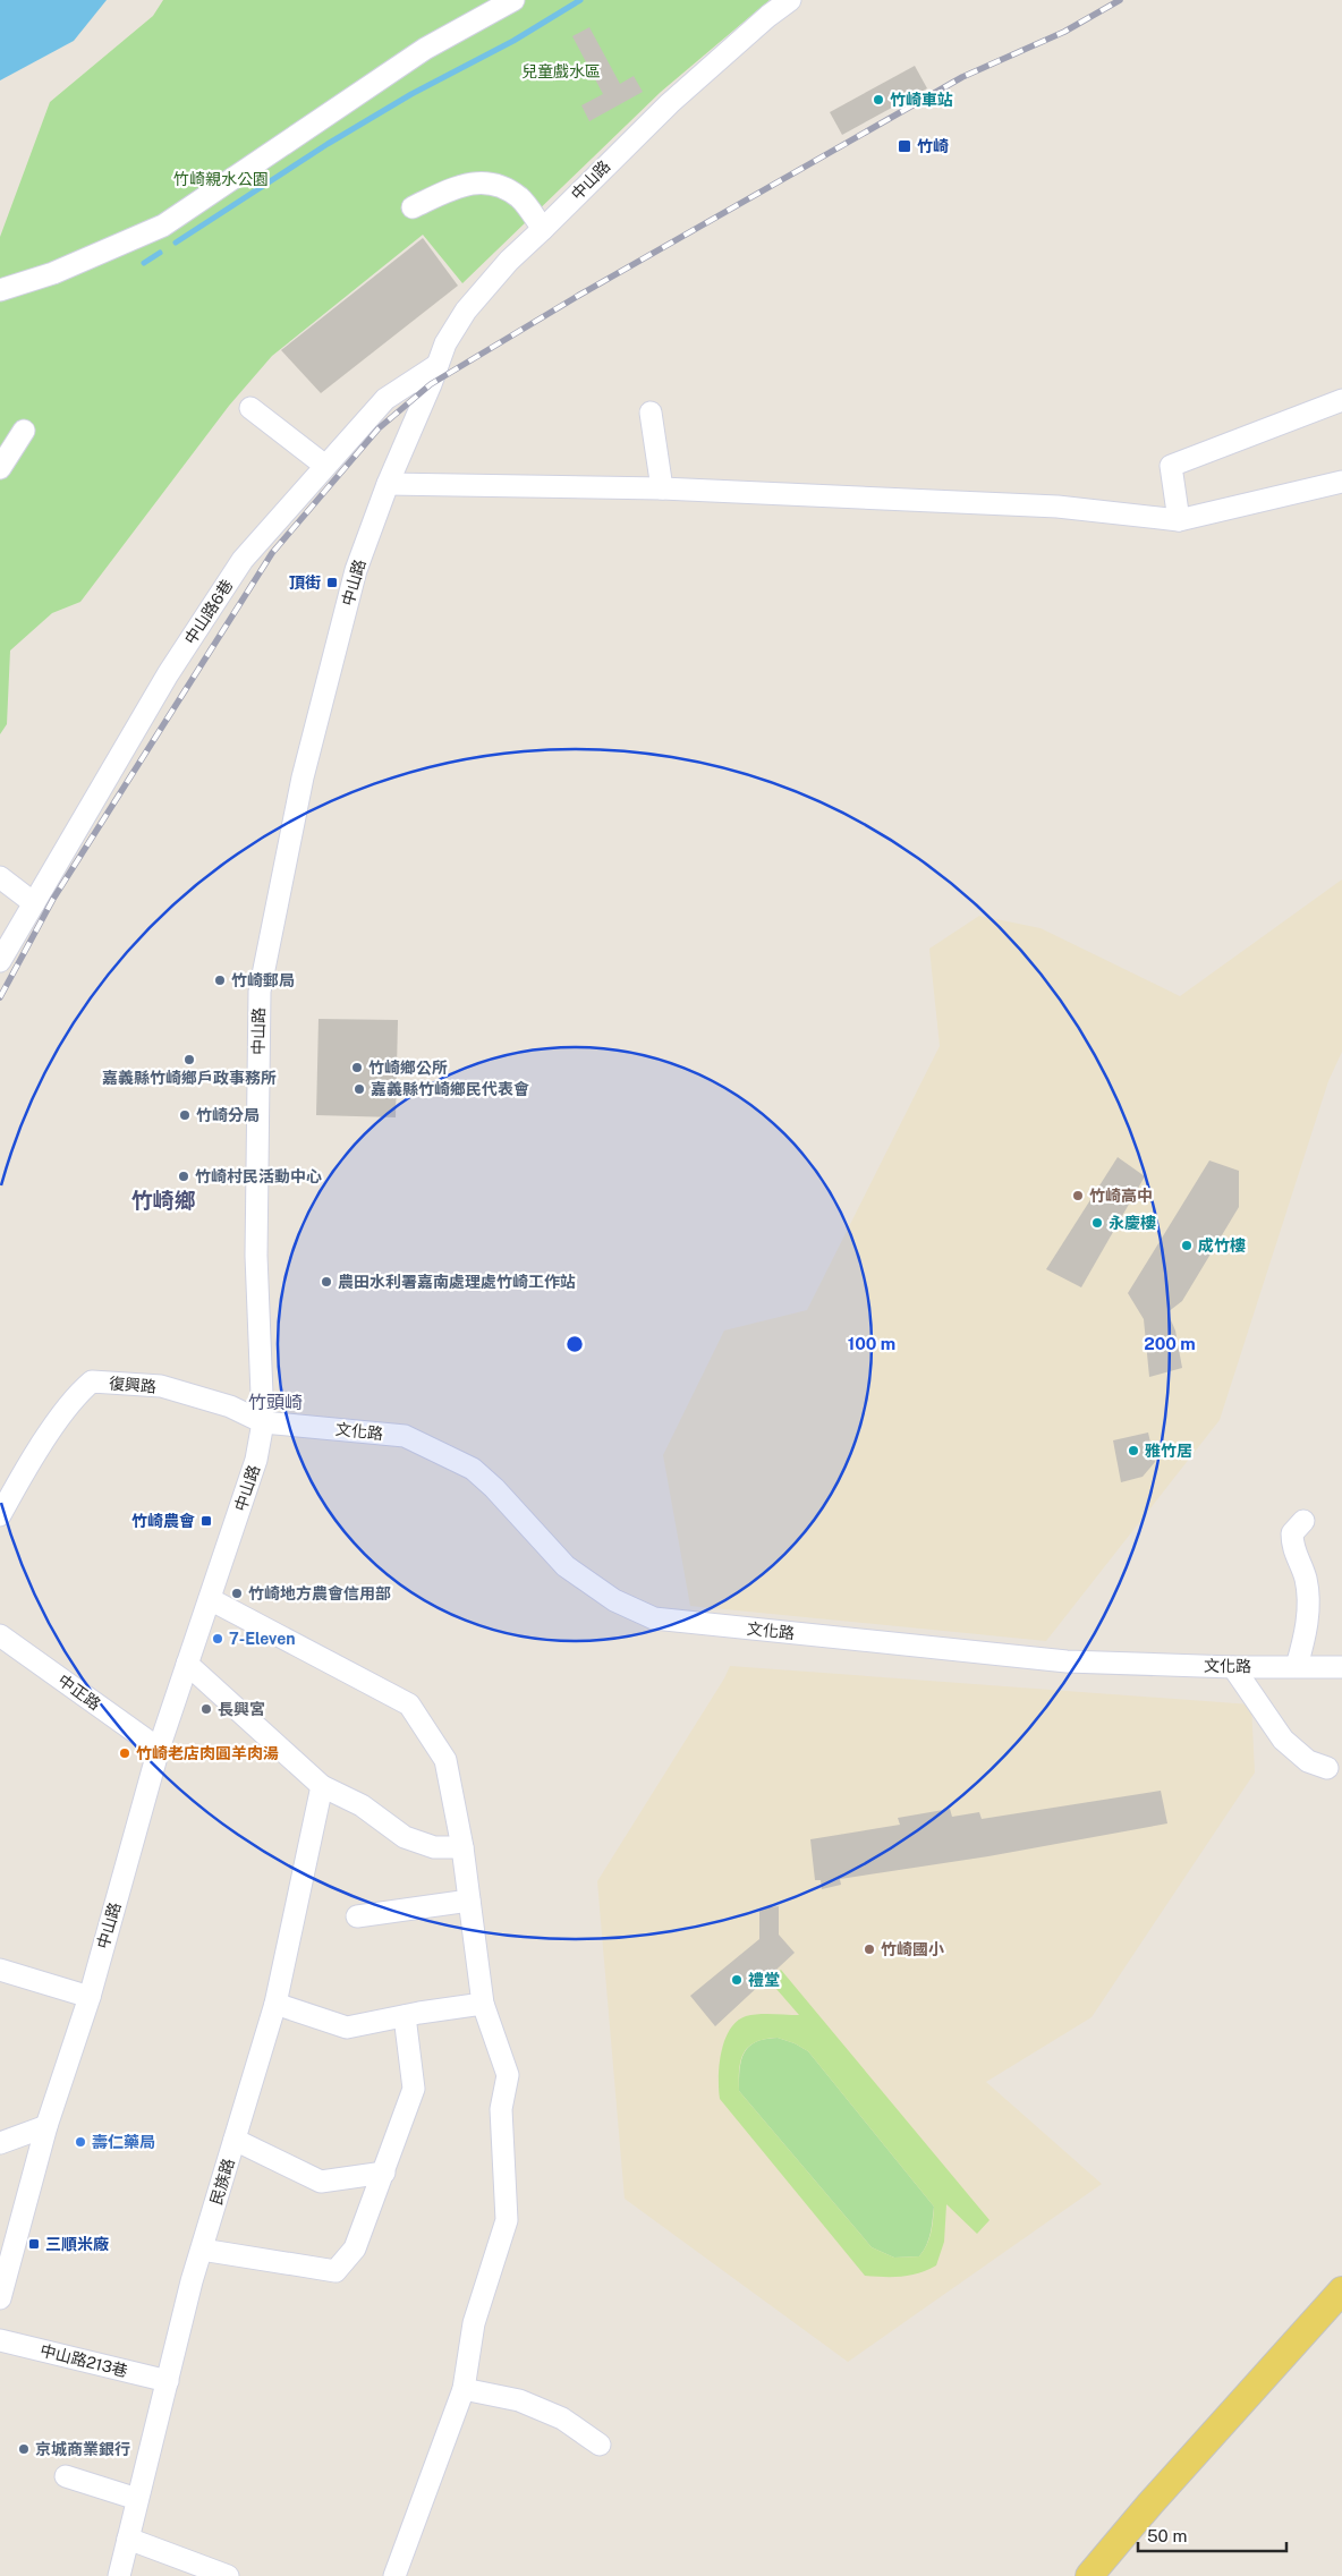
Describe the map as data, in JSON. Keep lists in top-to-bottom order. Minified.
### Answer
{"streets":{"street":["中山路","中山路6巷","復興路","文化路","中正路","民族路","中山路213巷"]},"crossings":[["中山路","中山路6巷"],["中山路","復興路"],["中山路","文化路"],["中山路","中正路"],["復興路","文化路"],["民族路","中山路213巷"]],"districts":["竹崎鄉","竹頭崎"],"parks":["兒童戲水區","竹崎親水公園"],"places":{"other":["竹崎車站","竹崎郵局","嘉義縣竹崎鄉戶政事務所","竹崎鄉公所","嘉義縣竹崎鄉民代表會","竹崎分局","竹崎村民活動中心","竹崎高中","永慶樓","成竹樓","農田水利署嘉南處理處竹崎工作站","雅竹居","竹崎地方農會信用部","7-Eleven","長興宮","竹崎老店肉圓羊肉湯","竹崎國小","禮堂","壽仁藥局","京城商業銀行"],"transit":["竹崎","頂街","竹崎農會","三順米廠"]},"scale_bar":"50 m","rings":["100 m","200 m"]}
